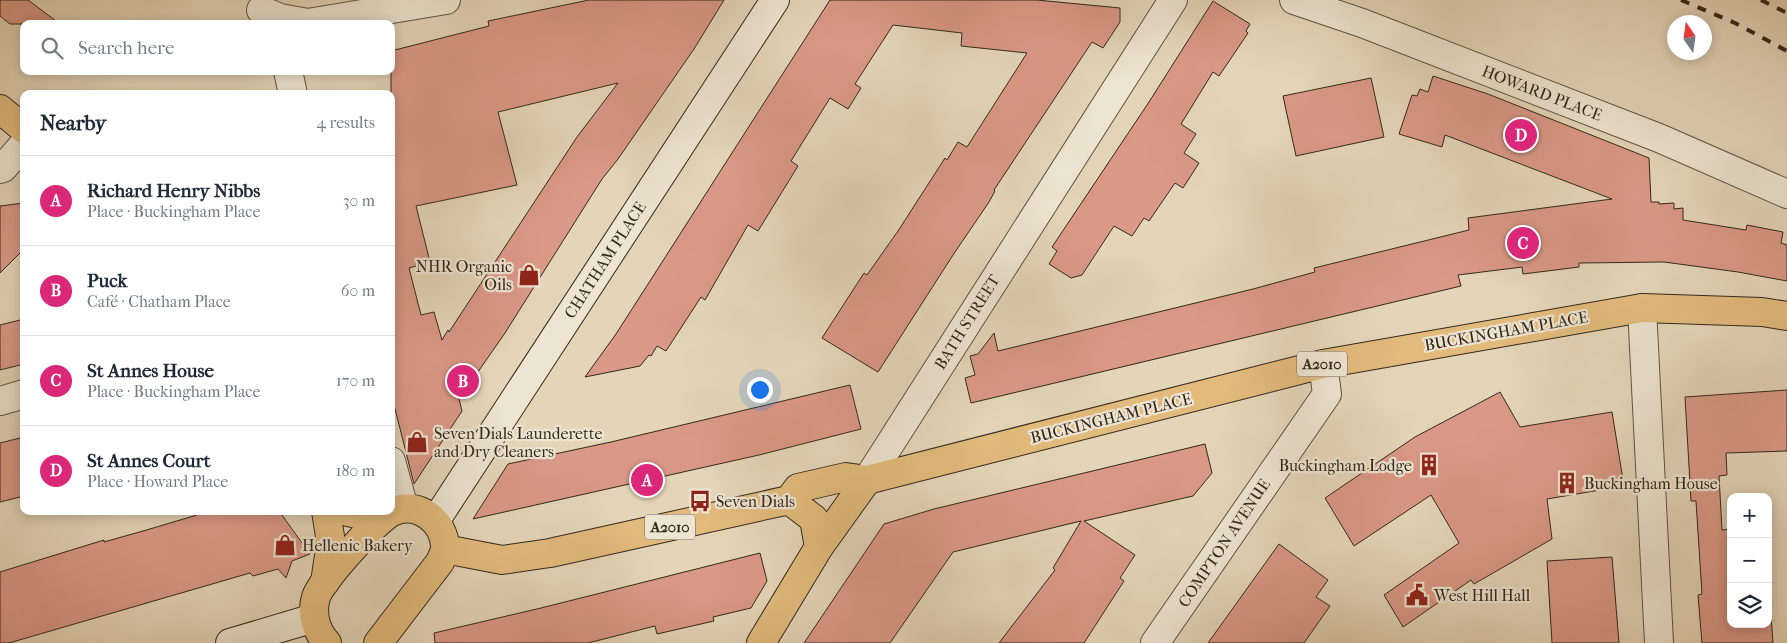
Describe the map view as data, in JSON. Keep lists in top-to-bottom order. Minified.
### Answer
{"streets":{"main road":["BATH STREET","BUCKINGHAM PLACE","A2010"],"street":["HOWARD PLACE","CHATHAM PLACE","COMPTON AVENUE"]},"crossings":[["BATH STREET","BUCKINGHAM PLACE"],["BUCKINGHAM PLACE","COMPTON AVENUE"]],"places":{"shop":["NHR Organic Oils","Seven Dials Launderette and Dry Cleaners","Hellenic Bakery"],"building":["Buckingham Lodge","Buckingham House"],"bus stop":["Seven Dials"],"public building":["West Hill Hall"]},"north":"top","page":{"search":"Search here","heading":["Nearby","4 results"],"pins":["D","C","B","A"],"list":[{"mark":"A","name":"Richard Henry Nibbs","note":"Place · Buckingham Place","value":"30 m"},{"mark":"B","name":"Puck","note":"Café · Chatham Place","value":"60 m"},{"mark":"C","name":"St Annes House","note":"Place · Buckingham Place","value":"170 m"},{"mark":"D","name":"St Annes Court","note":"Place · Howard Place","value":"180 m"}],"map_buttons":["+","−"]}}
